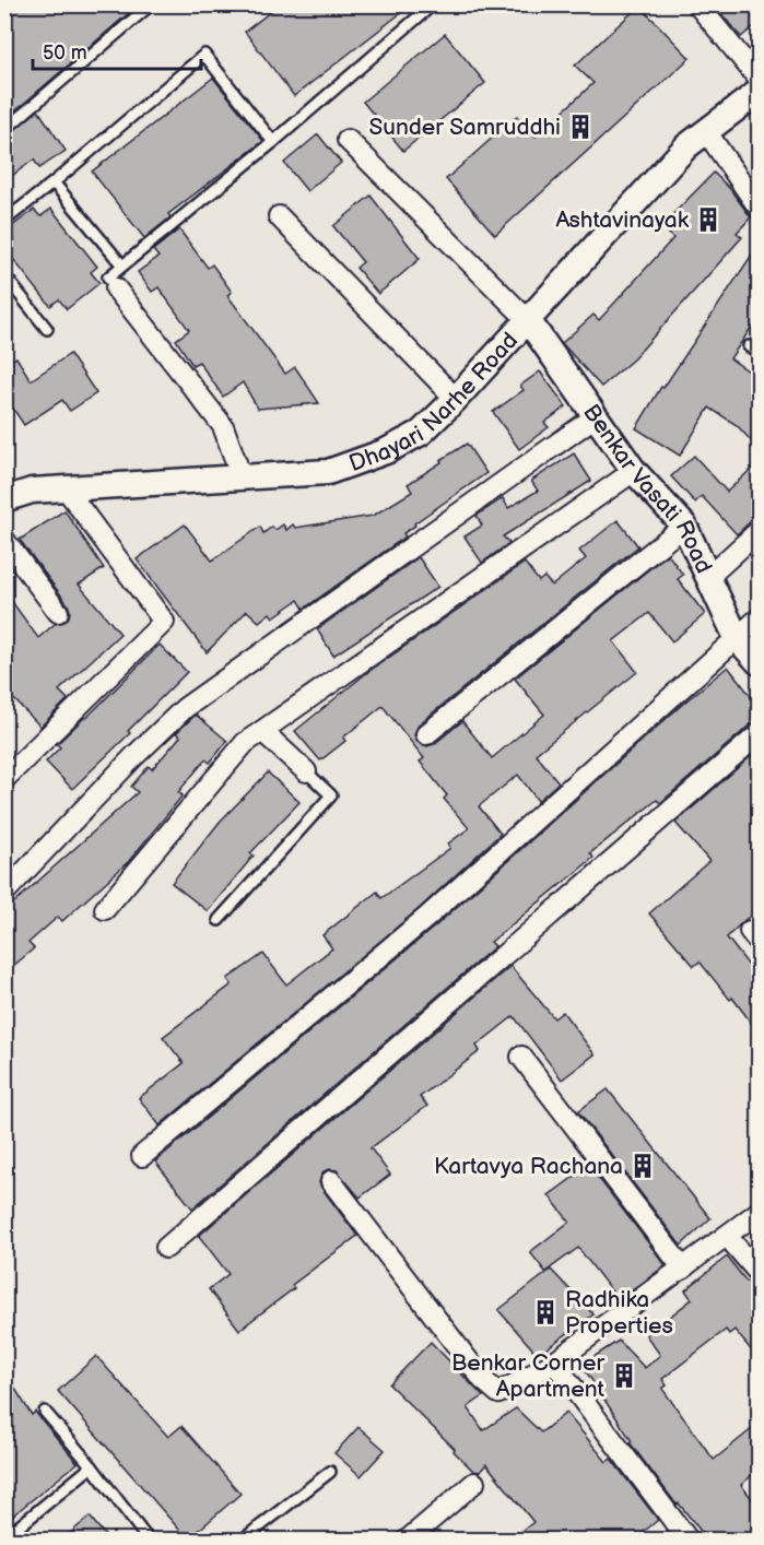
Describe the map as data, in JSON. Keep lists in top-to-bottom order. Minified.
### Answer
{"streets":{"street":["Dhayari Narhe Road","Benkar Vasati Road"]},"crossings":[["Dhayari Narhe Road","Benkar Vasati Road"]],"places":{"building":["Sunder Samruddhi","Ashtavinayak","Kartavya Rachana","Radhika Properties","Benkar Corner Apartment"]},"scale_bar":"50 m"}
